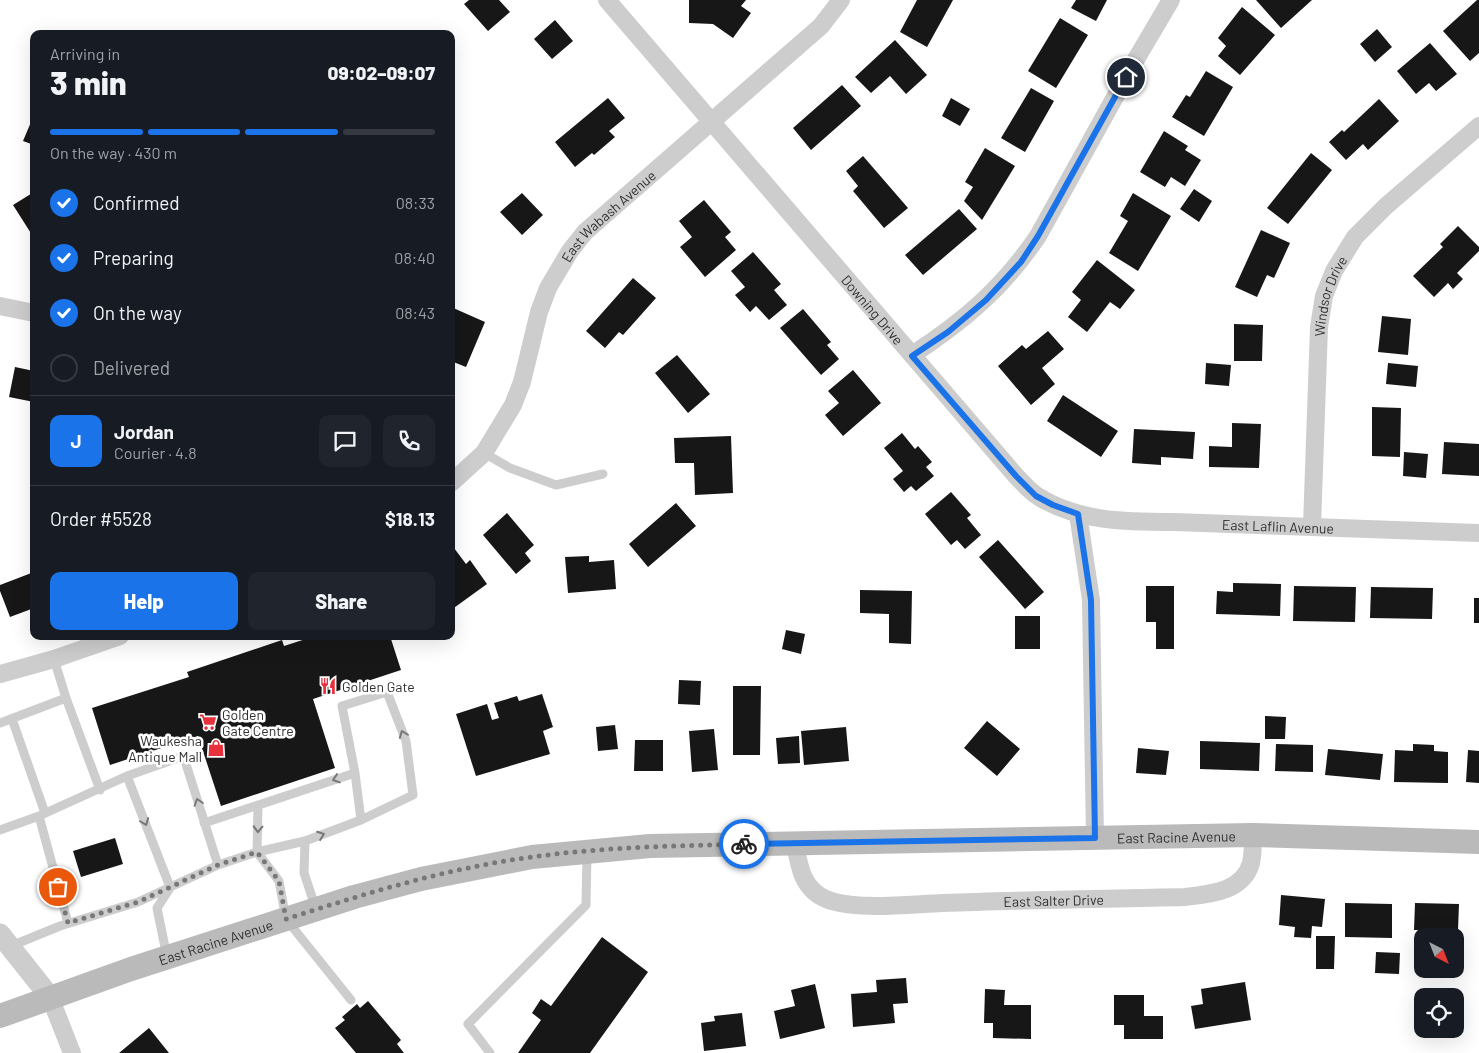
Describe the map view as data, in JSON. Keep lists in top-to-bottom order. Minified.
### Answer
{"streets":{"main road":["East Racine Avenue"],"street":["East Wabash Avenue","Windsor Drive","Downing Drive","East Laflin Avenue","East Salter Drive"]},"crossings":[["East Wabash Avenue","Downing Drive"],["Windsor Drive","East Laflin Avenue"],["Downing Drive","East Laflin Avenue"],["East Racine Avenue","East Salter Drive"]],"places":{"restaurant":["Golden Gate"],"supermarket":["Golden Gate Centre"],"shop":["Waukesha Antique Mall"]},"north":"bottom right","page":{"heading":["3 min","Arriving in","09:02–09:07"],"panel":["Jordan","Courier · 4.8","Order #5528","$18.13"],"bar":"On the way · 430 m","list":[["Confirmed","08:33"],["Preparing","08:40"],["On the way","08:43"],"Delivered"],"round":"J","buttons":["Help","Share"]}}
